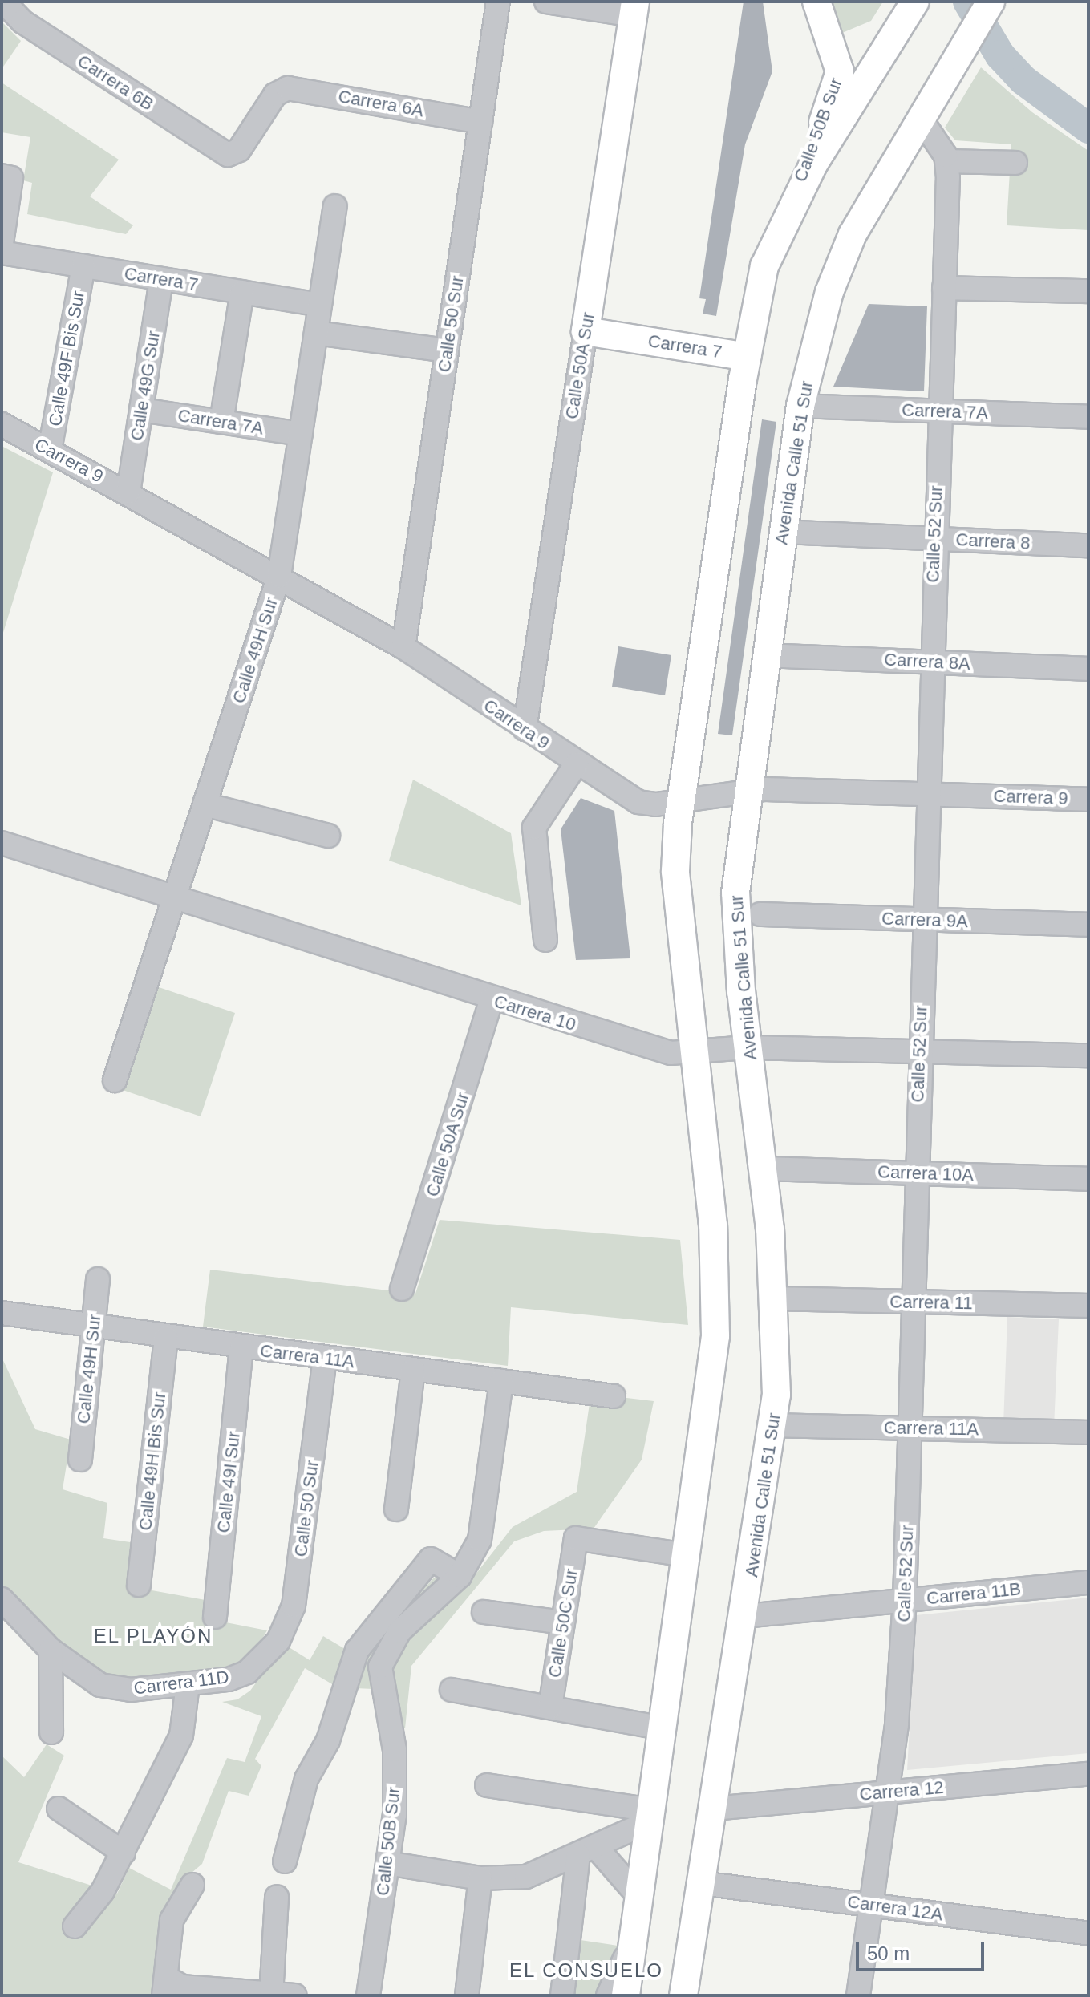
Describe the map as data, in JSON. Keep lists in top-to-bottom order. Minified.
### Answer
{"streets":{"main road":["Calle 50B Sur","Carrera 7","Calle 50A Sur","Avenida Calle 51 Sur"],"street":["Carrera 6B","Carrera 6A","Calle 50 Sur","Calle 49F Bis Sur","Calle 49G Sur","Carrera 7A","Carrera 9","Calle 52 Sur","Carrera 8","Calle 49H Sur","Carrera 8A","Carrera 9A","Carrera 10","Carrera 10A","Carrera 11","Carrera 11A","Calle 49H Bis Sur","Calle 49I Sur","Carrera 11B","Calle 50C Sur","Carrera 11D","Carrera 12","Carrera 12A"]},"crossings":[["Carrera 6B","Carrera 6A"],["Carrera 6A","Calle 50 Sur"],["Calle 50B Sur","Carrera 11A"],["Carrera 7","Calle 49F Bis Sur"],["Carrera 7","Calle 50A Sur"],["Carrera 7","Calle 49G Sur"],["Carrera 7","Calle 49H Sur"],["Calle 50 Sur","Carrera 9"],["Calle 50 Sur","Carrera 11A"],["Calle 50 Sur","Carrera 11D"],["Calle 49F Bis Sur","Carrera 9"],["Calle 50A Sur","Carrera 9"],["Calle 50A Sur","Carrera 10"],["Calle 49G Sur","Carrera 7A"],["Calle 49G Sur","Carrera 9"],["Carrera 7A","Avenida Calle 51 Sur"],["Carrera 7A","Calle 52 Sur"],["Carrera 7A","Calle 49H Sur"],["Carrera 9","Avenida Calle 51 Sur"],["Carrera 9","Calle 52 Sur"],["Carrera 9","Calle 49H Sur"],["Avenida Calle 51 Sur","Carrera 8"],["Avenida Calle 51 Sur","Carrera 8A"],["Avenida Calle 51 Sur","Carrera 10"],["Avenida Calle 51 Sur","Carrera 10A"],["Avenida Calle 51 Sur","Carrera 11"],["Avenida Calle 51 Sur","Carrera 11A"],["Avenida Calle 51 Sur","Carrera 11B"],["Avenida Calle 51 Sur","Carrera 12"],["Avenida Calle 51 Sur","Carrera 12A"],["Calle 52 Sur","Carrera 8"],["Calle 52 Sur","Carrera 8A"],["Calle 52 Sur","Carrera 9A"],["Calle 52 Sur","Carrera 10"],["Calle 52 Sur","Carrera 10A"],["Calle 52 Sur","Carrera 11"],["Calle 52 Sur","Carrera 11A"],["Calle 52 Sur","Carrera 11B"],["Calle 52 Sur","Carrera 12"],["Calle 52 Sur","Carrera 12A"],["Calle 49H Sur","Carrera 10"],["Calle 49H Sur","Carrera 11A"],["Carrera 11A","Calle 49H Bis Sur"],["Carrera 11A","Calle 49I Sur"]],"districts":["EL PLAYÓN","EL CONSUELO"],"scale_bar":"50 m"}
